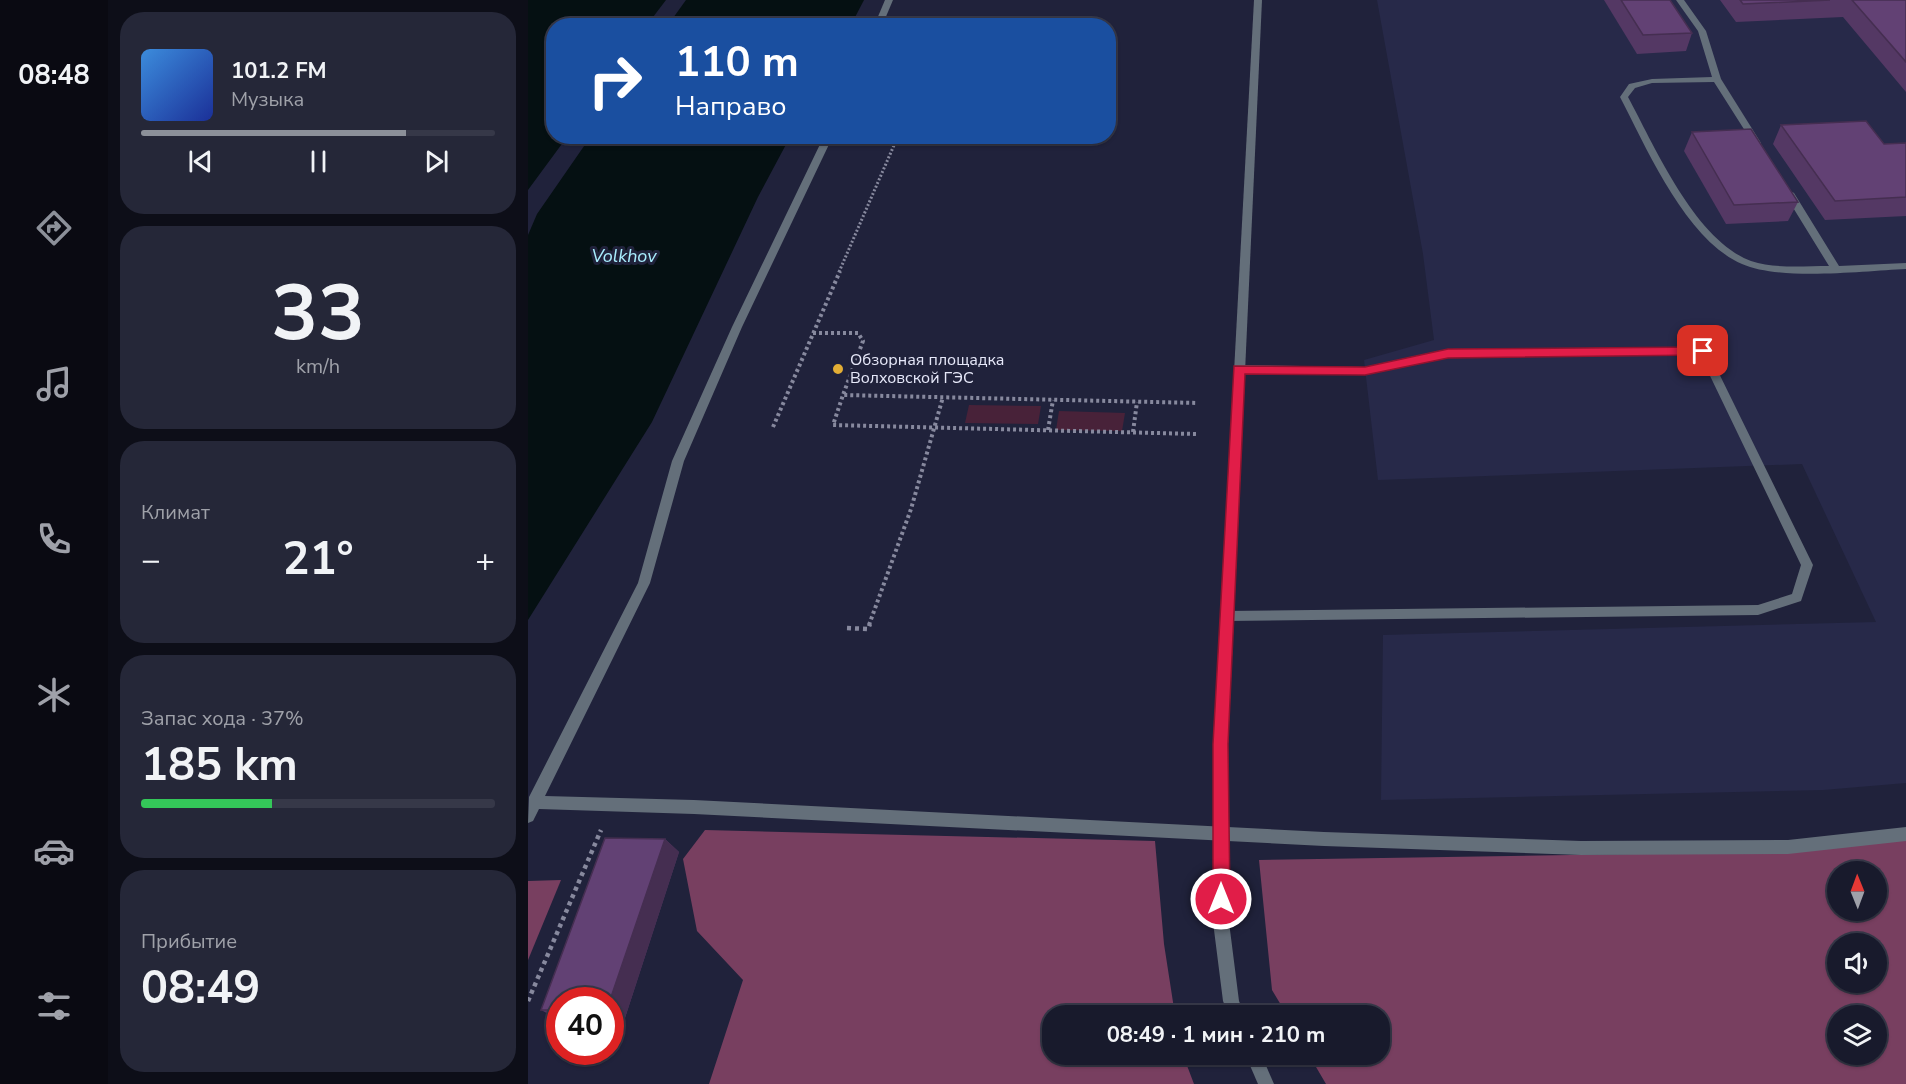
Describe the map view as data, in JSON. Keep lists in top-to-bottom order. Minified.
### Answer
{"water":["Volkhov"],"places":["Обзорная площадка Волховской ГЭС"],"north":"top","page":{"tabs":"08:48","turn":["110 m","Направо"],"song":["101.2 FM","Музыка"],"tile":[["33","km/h"],"Климат",["Запас хода · 37%","185 km"],["Прибытие","08:49"]],"heat":["−","21°","+"],"limit":"40","trip":"08:49 · 1 мин · 210 m"}}
